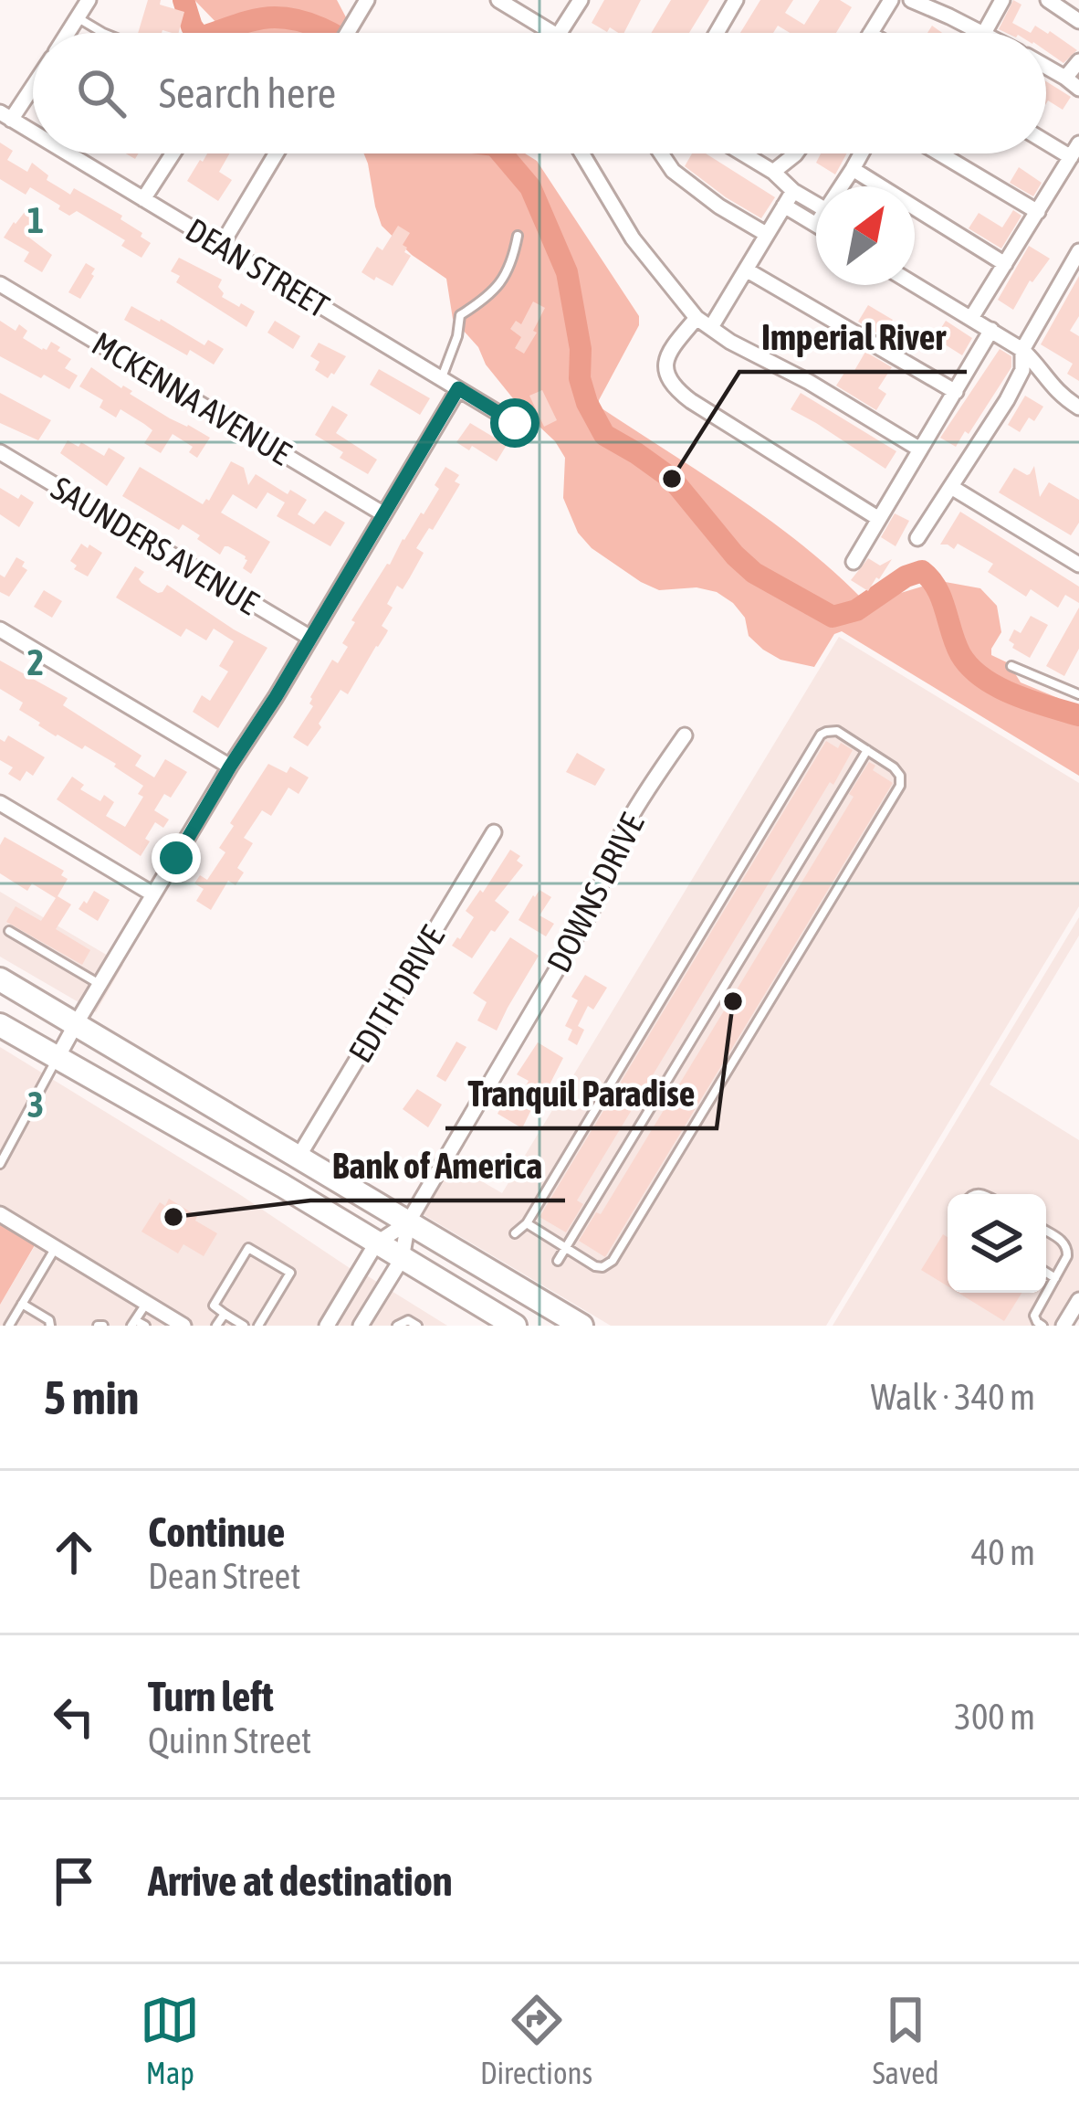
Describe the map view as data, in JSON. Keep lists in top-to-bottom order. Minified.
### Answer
{"streets":{"street":["DEAN STREET","MCKENNA AVENUE","SAUNDERS AVENUE","DOWNS DRIVE","EDITH DRIVE"]},"places":["Imperial River","Tranquil Paradise","Bank of America"],"north":"top right","page":{"search":"Search here","heading":["5 min","Walk · 340 m"],"list":[["Continue","Dean Street","40 m"],["Turn left","Quinn Street","300 m"],"Arrive at destination"],"nav":["Map","Directions","Saved"]},"grid":{"rows":["1","2","3"]}}
